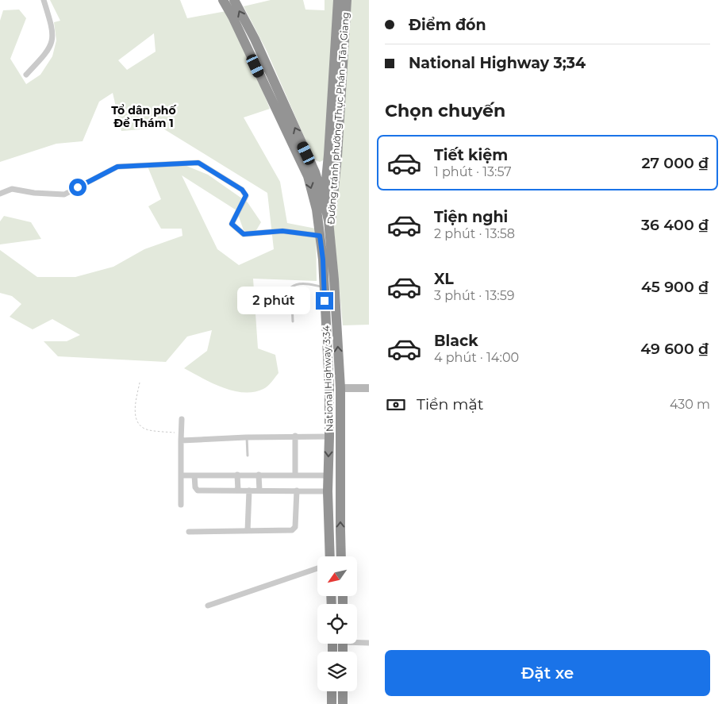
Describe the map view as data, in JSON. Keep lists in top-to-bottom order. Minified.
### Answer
{"streets":{"highway":["Đường tránh phường Thục Phán - Tân Giang","National Highway 3;34"]},"crossings":[["Đường tránh phường Thục Phán - Tân Giang","National Highway 3;34"]],"districts":["Tổ dân phố Đề Thám 1"],"north":"bottom left","page":{"banner":["Điểm đón","National Highway 3;34"],"heading":"Chọn chuyến","list":[{"name":"Tiết kiệm","note":"1 phút · 13:57","value":"27 000 ₫"},{"name":"Tiện nghi","note":"2 phút · 13:58","value":"36 400 ₫"},{"name":"XL","note":"3 phút · 13:59","value":"45 900 ₫"},{"name":"Black","note":"4 phút · 14:00","value":"49 600 ₫"}],"bubble":"2 phút","pay":["Tiền mặt","430 m"],"buttons":"Đặt xe"}}
